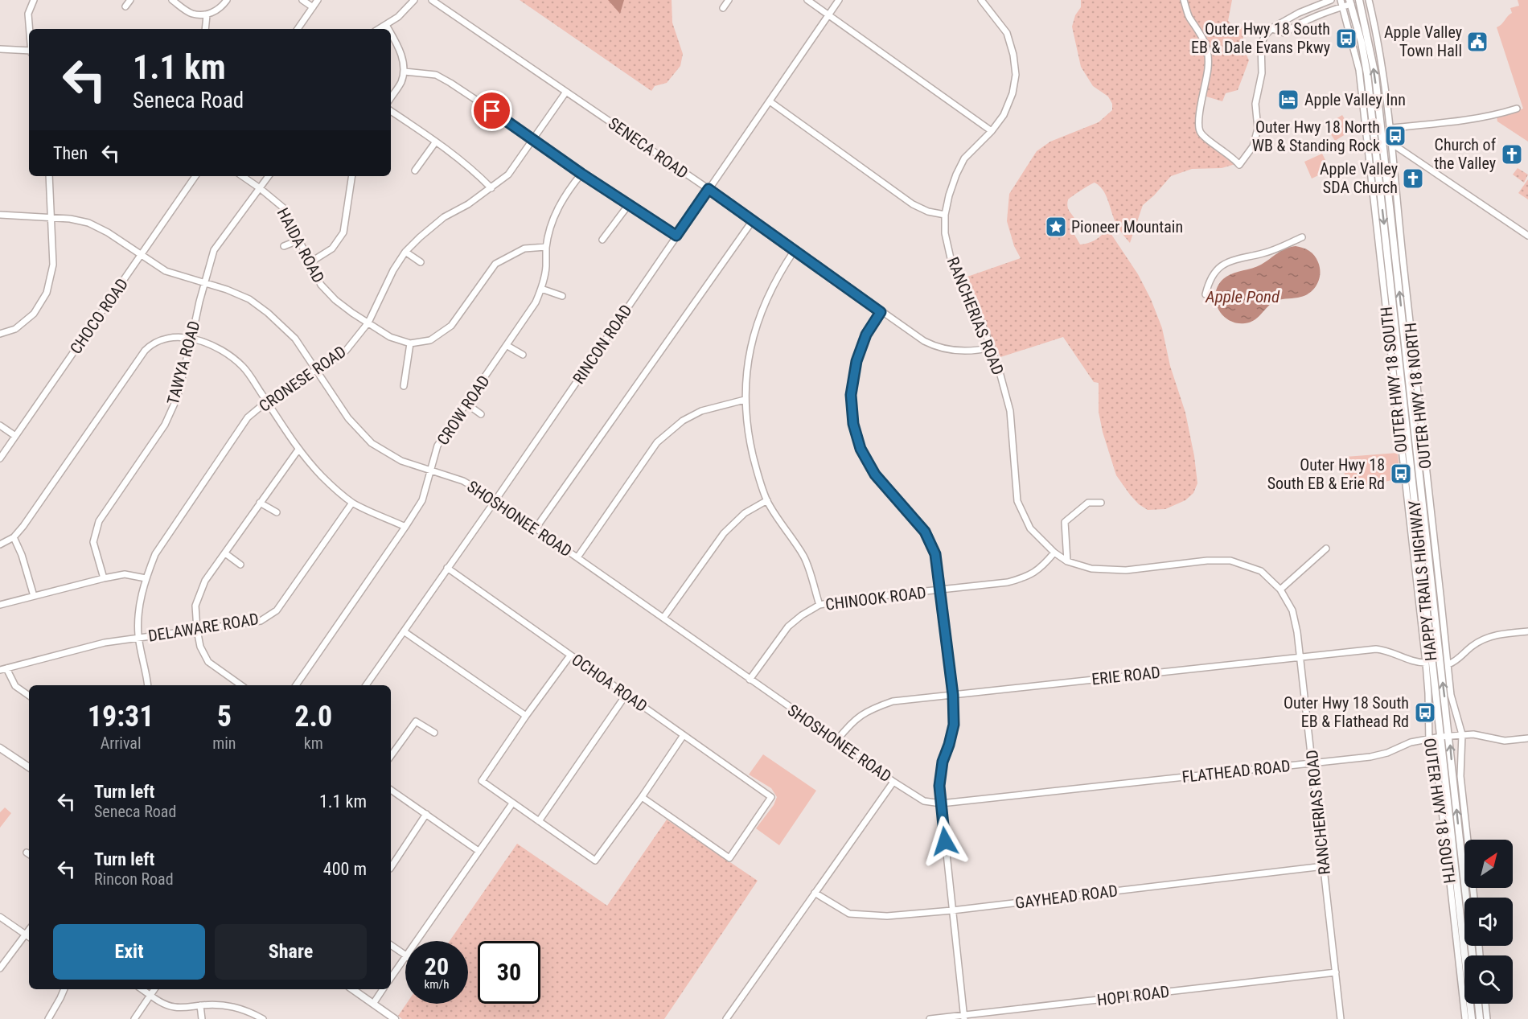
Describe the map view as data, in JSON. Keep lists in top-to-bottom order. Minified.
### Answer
{"streets":{"main road":["HAPPY TRAILS HIGHWAY"],"street":["SENECA ROAD","HAIDA ROAD","CHOCO ROAD","RANCHERIAS ROAD","RINCON ROAD","TAWYA ROAD","CRONESE ROAD","OUTER HWY 18 SOUTH","OUTER HWY 18 NORTH","CROW ROAD","SHOSHONEE ROAD","CHINOOK ROAD","DELAWARE ROAD","ERIE ROAD","OCHOA ROAD","FLATHEAD ROAD","GAYHEAD ROAD","HOPI ROAD"]},"crossings":[["SENECA ROAD","RANCHERIAS ROAD"],["SENECA ROAD","RINCON ROAD"],["SENECA ROAD","CRONESE ROAD"],["HAIDA ROAD","TAWYA ROAD"],["HAIDA ROAD","CRONESE ROAD"],["CHOCO ROAD","SHOSHONEE ROAD"],["RANCHERIAS ROAD","CHINOOK ROAD"],["RANCHERIAS ROAD","ERIE ROAD"],["RANCHERIAS ROAD","FLATHEAD ROAD"],["RANCHERIAS ROAD","GAYHEAD ROAD"],["RANCHERIAS ROAD","HOPI ROAD"],["RINCON ROAD","SHOSHONEE ROAD"],["RINCON ROAD","OCHOA ROAD"],["TAWYA ROAD","SHOSHONEE ROAD"],["CRONESE ROAD","SHOSHONEE ROAD"],["CRONESE ROAD","DELAWARE ROAD"],["OUTER HWY 18 SOUTH","ERIE ROAD"],["OUTER HWY 18 SOUTH","FLATHEAD ROAD"],["OUTER HWY 18 NORTH","HAPPY TRAILS HIGHWAY"],["OUTER HWY 18 NORTH","FLATHEAD ROAD"],["CROW ROAD","SHOSHONEE ROAD"],["SHOSHONEE ROAD","CHINOOK ROAD"],["SHOSHONEE ROAD","ERIE ROAD"],["SHOSHONEE ROAD","FLATHEAD ROAD"],["HAPPY TRAILS HIGHWAY","FLATHEAD ROAD"]],"water":["Apple Pond"],"places":{"bus stop":["Outer Hwy 18 South EB & Dale Evans Pkwy","Outer Hwy 18 North WB & Standing Rock","Outer Hwy 18 South EB & Erie Rd","Outer Hwy 18 South EB & Flathead Rd"],"public building":["Apple Valley Town Hall"],"hotel":["Apple Valley Inn"],"church":["Church of the Valley","Apple Valley SDA Church"],"place":["Pioneer Mountain"]},"north":"top right","page":{"turn":["1.1 km","Seneca Road"],"then":"Then","eta":["19:31","Arrival","5","min","2.0","km"],"list":[{"name":"Turn left","note":"Seneca Road","value":"1.1 km"},{"name":"Turn left","note":"Rincon Road","value":"400 m"}],"buttons":["Exit","Share"],"speed":"20 km/h","limit":"30"}}
